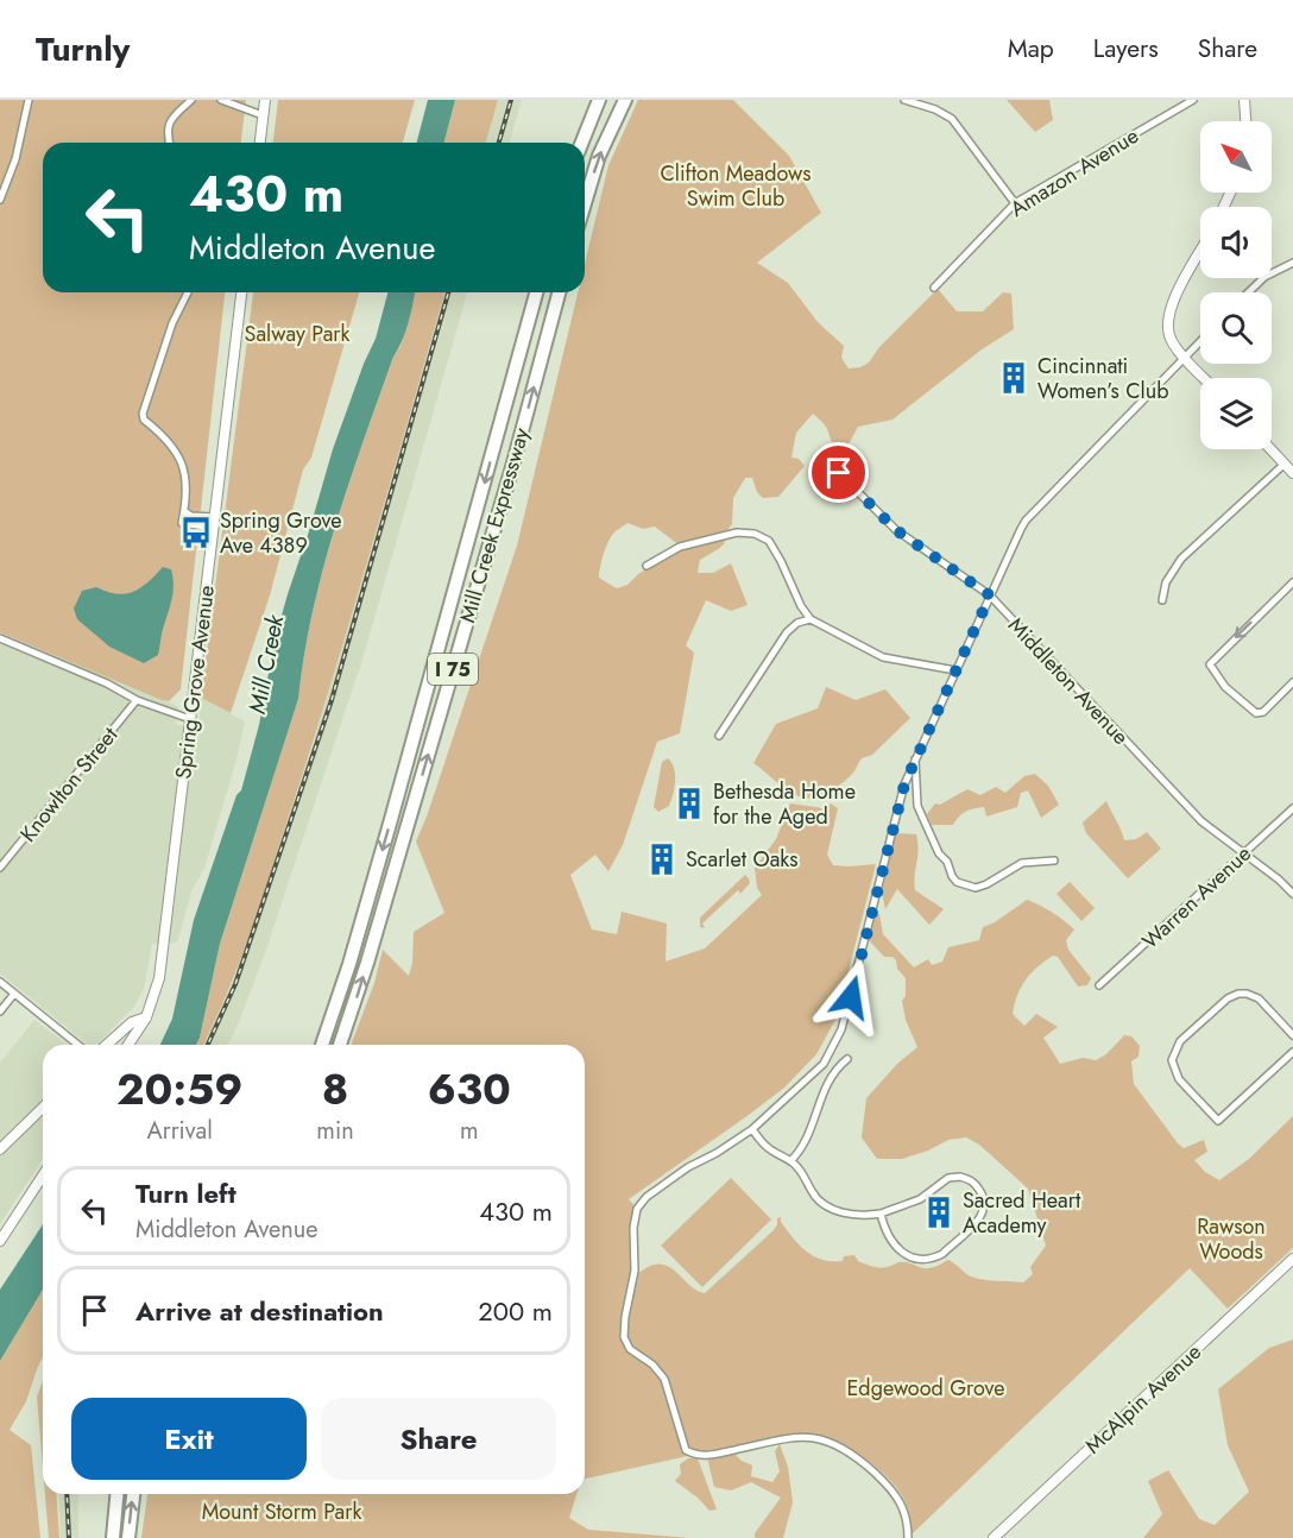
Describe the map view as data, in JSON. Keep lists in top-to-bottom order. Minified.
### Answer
{"streets":{"highway":["Mill Creek Expressway","I 75"],"main road":["Spring Grove Avenue","McAlpin Avenue"],"street":["Amazon Avenue","Middleton Avenue","Knowlton Street","Warren Avenue"]},"crossings":[["Middleton Avenue","Warren Avenue"]],"water":["Mill Creek"],"parks":["Clifton Meadows Swim Club","Salway Park","Rawson Woods","Edgewood Grove","Mount Storm Park"],"places":{"building":["Cincinnati Women’s Club","Bethesda Home for the Aged","Scarlet Oaks","Sacred Heart Academy"],"bus stop":["Spring Grove Ave 4389"]},"north":"top left","page":{"header":"Turnly","nav":["Map","Layers","Share"],"turn":["430 m","Middleton Avenue"],"eta":["20:59","Arrival","8","min","630","m"],"list":[{"name":"Turn left","note":"Middleton Avenue","value":"430 m"},{"name":"Arrive at destination","value":"200 m"}],"buttons":["Exit","Share"]}}
